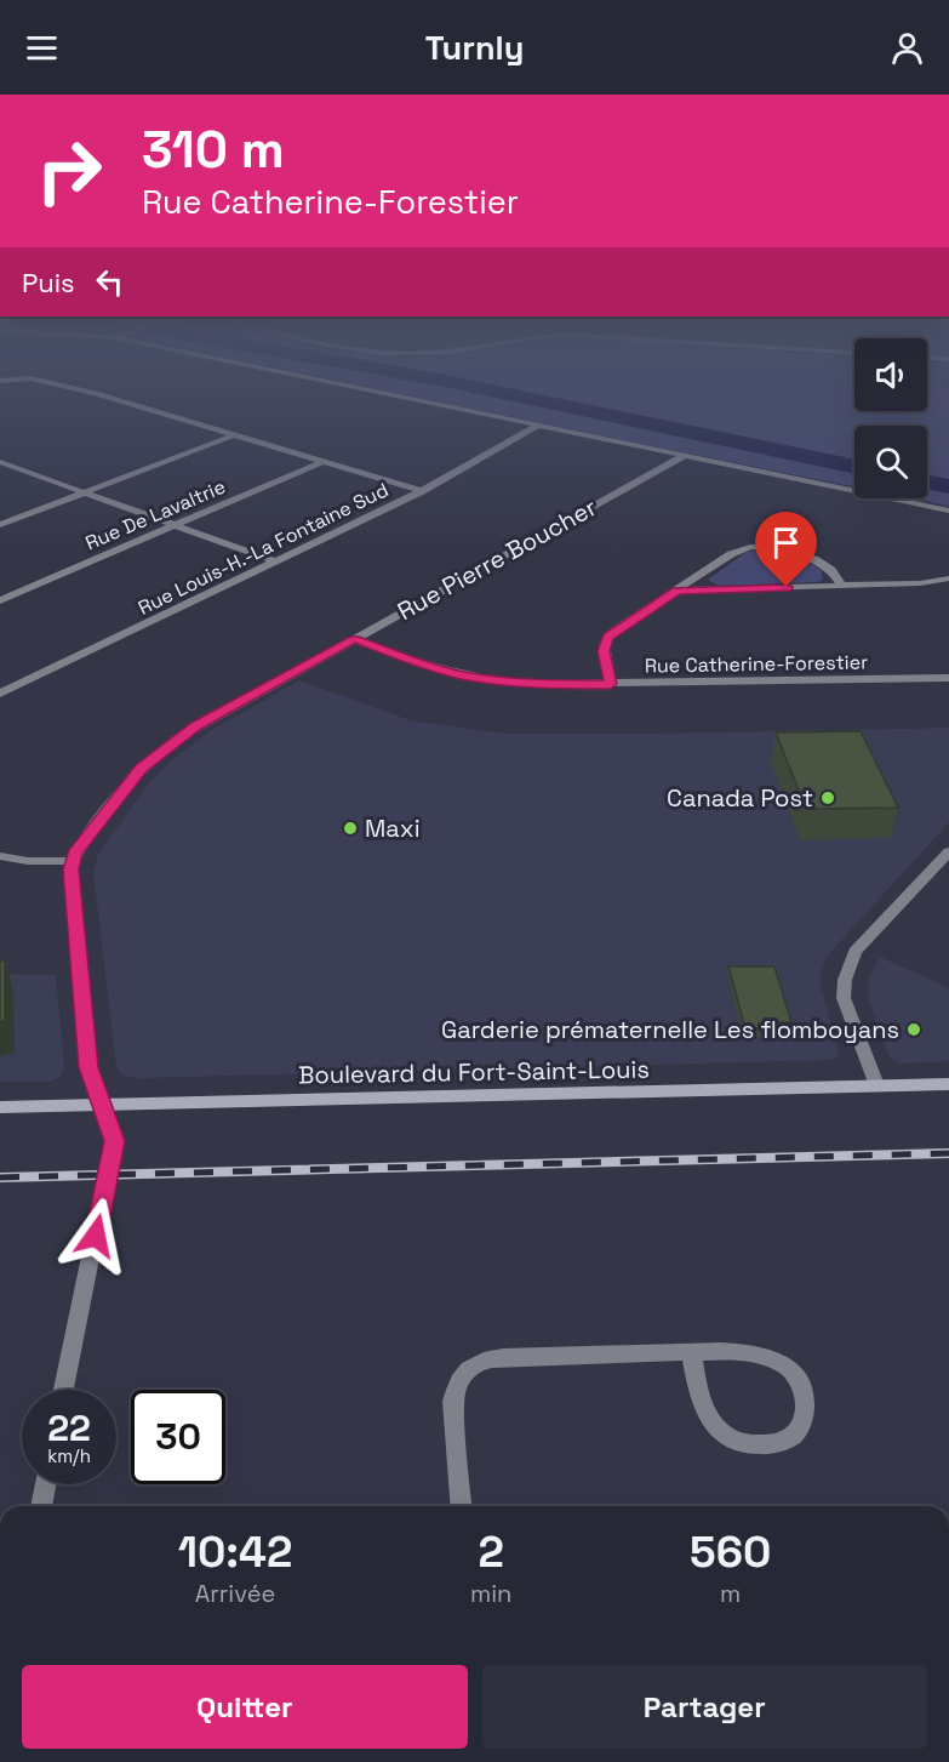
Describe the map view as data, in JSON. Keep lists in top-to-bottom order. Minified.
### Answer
{"streets":{"street":["Rue De Lavaltrie","Rue Louis-H.-La Fontaine Sud","Rue Pierre Boucher","Rue Catherine-Forestier","Boulevard du Fort-Saint-Louis"]},"crossings":[["Rue Pierre Boucher","Rue Catherine-Forestier"]],"places":["Canada Post","Maxi","Garderie prématernelle Les flomboyans"],"page":{"header":"Turnly","turn":["310 m","Rue Catherine-Forestier"],"then":"Puis","speed":"22 km/h","limit":"30","eta":["10:42","Arrivée","2","min","560","m"],"buttons":["Quitter","Partager"]}}
